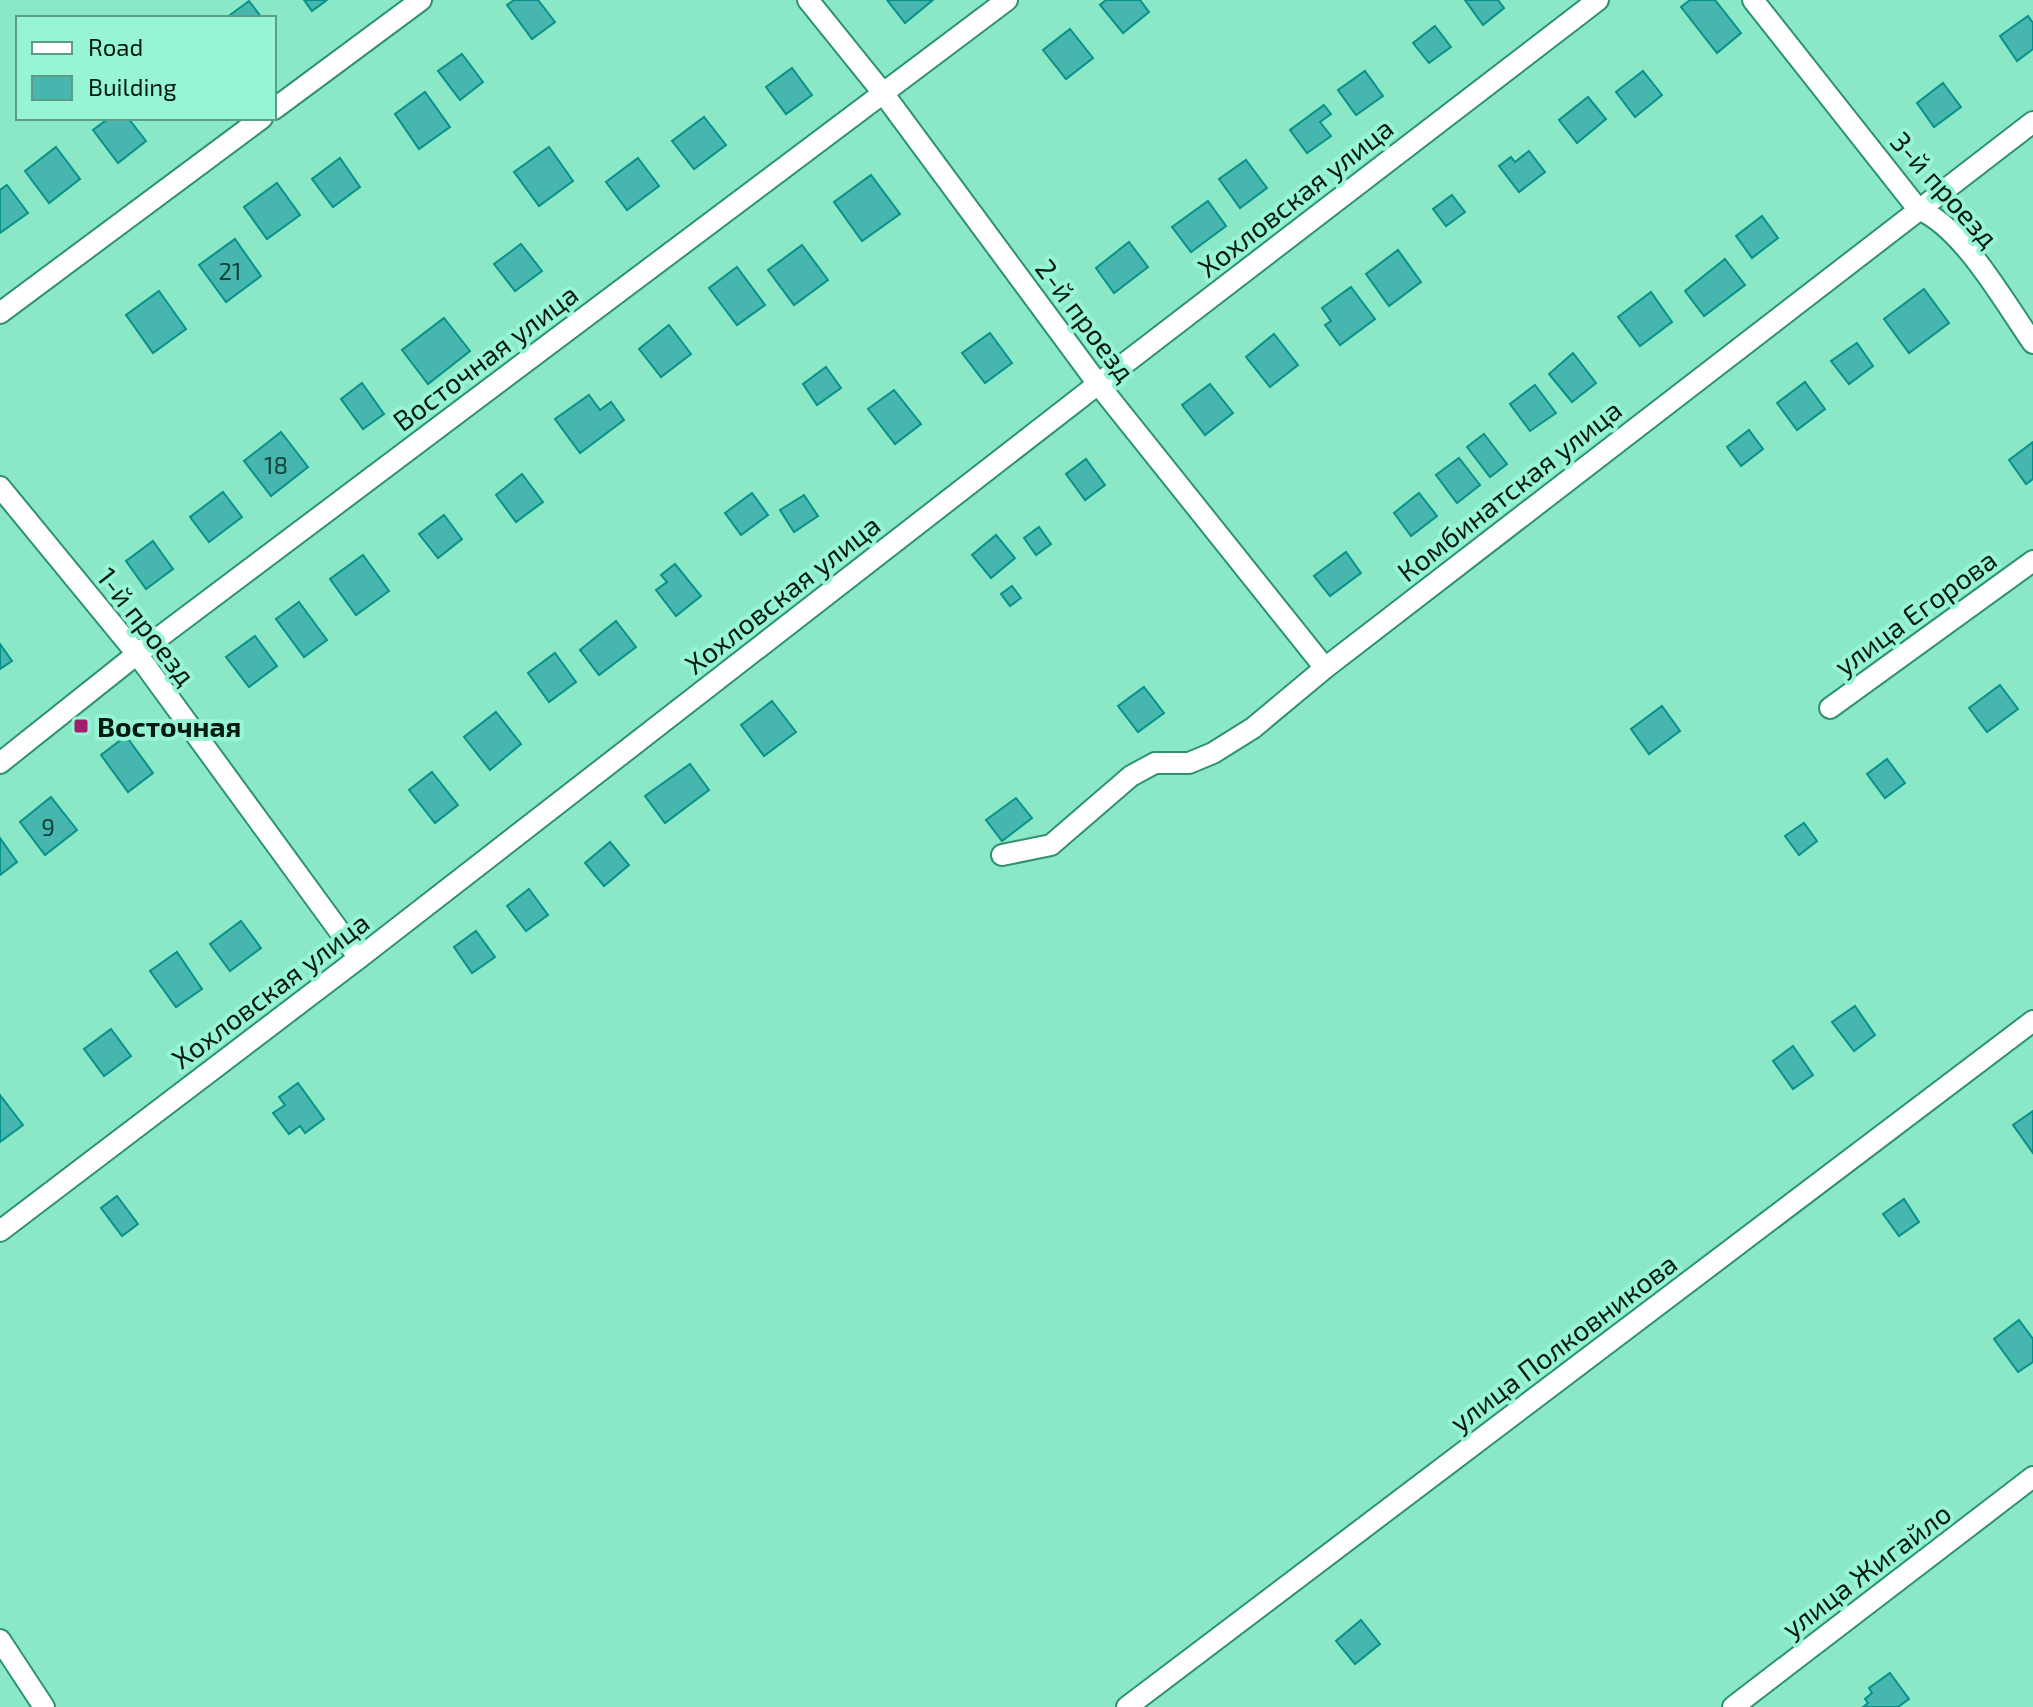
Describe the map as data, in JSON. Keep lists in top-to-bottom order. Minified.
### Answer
{"streets":{"street":["3-й проезд","Хохловская улица","2-й проезд","Восточная улица","Комбинатская улица","улица Егорова","1-й проезд","улица Полковникова","улица Жигайло"]},"crossings":[["3-й проезд","Комбинатская улица"],["Хохловская улица","2-й проезд"],["Хохловская улица","1-й проезд"],["2-й проезд","Восточная улица"],["2-й проезд","Комбинатская улица"],["Восточная улица","1-й проезд"]],"places":{"transit":["Восточная"]},"house_numbers":["21","18","9"],"legend":["Road","Building"]}
